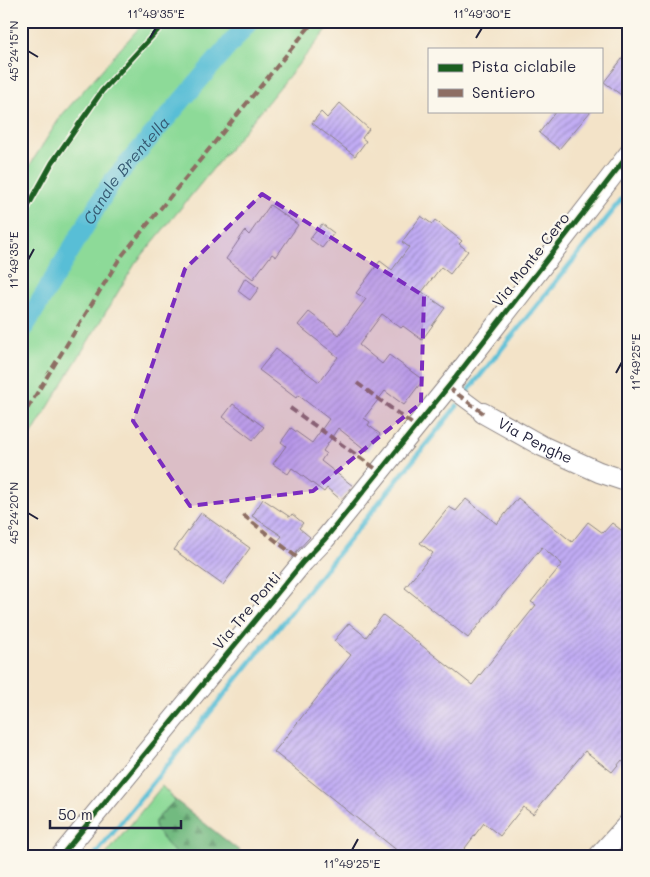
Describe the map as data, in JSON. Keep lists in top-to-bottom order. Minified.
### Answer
{"streets":{"street":["Via Monte Cero","Via Penghe","Via Tre Ponti"]},"crossings":[["Via Monte Cero","Via Penghe"],["Via Monte Cero","Via Tre Ponti"],["Via Penghe","Via Tre Ponti"]],"water":["Canale Brentella"],"legend":["Pista ciclabile","Sentiero"],"scale_bar":"50 m","coordinates":["11°49'35\"E","11°49'30\"E","45°24'15\"N","11°49'25\"E","45°24'20\"N"]}
